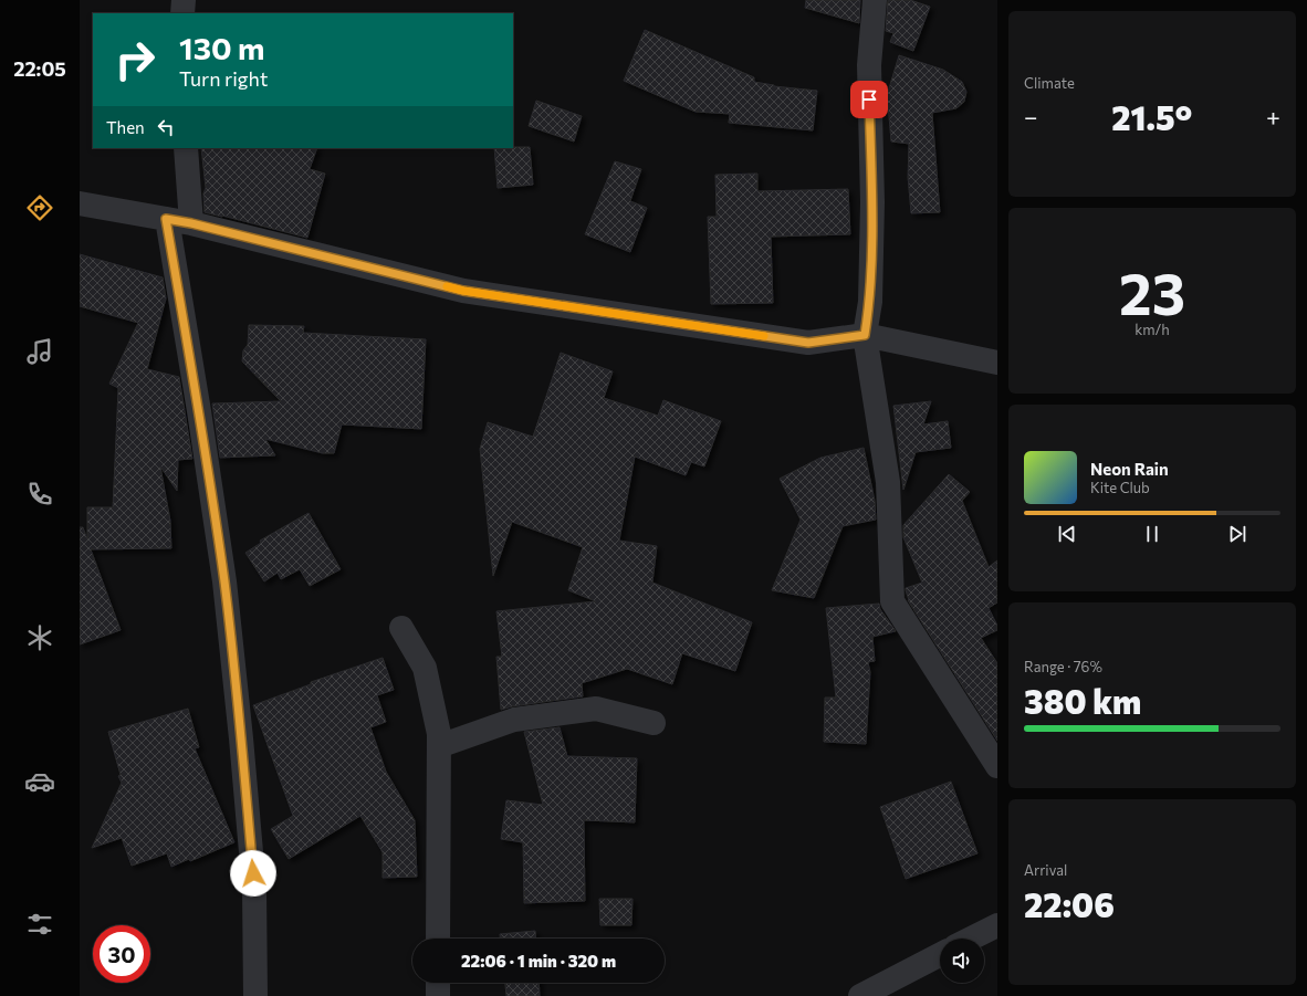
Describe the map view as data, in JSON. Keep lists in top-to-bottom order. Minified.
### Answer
{"page":{"tabs":"22:05","tile":["Climate",["23","km/h"],["Range · 76%","380 km"],["Arrival","22:06"]],"turn":["130 m","Turn right"],"heat":["−","21.5°","+"],"then":"Then","song":["Neon Rain","Kite Club"],"limit":"30","trip":"22:06 · 1 min · 320 m"}}
